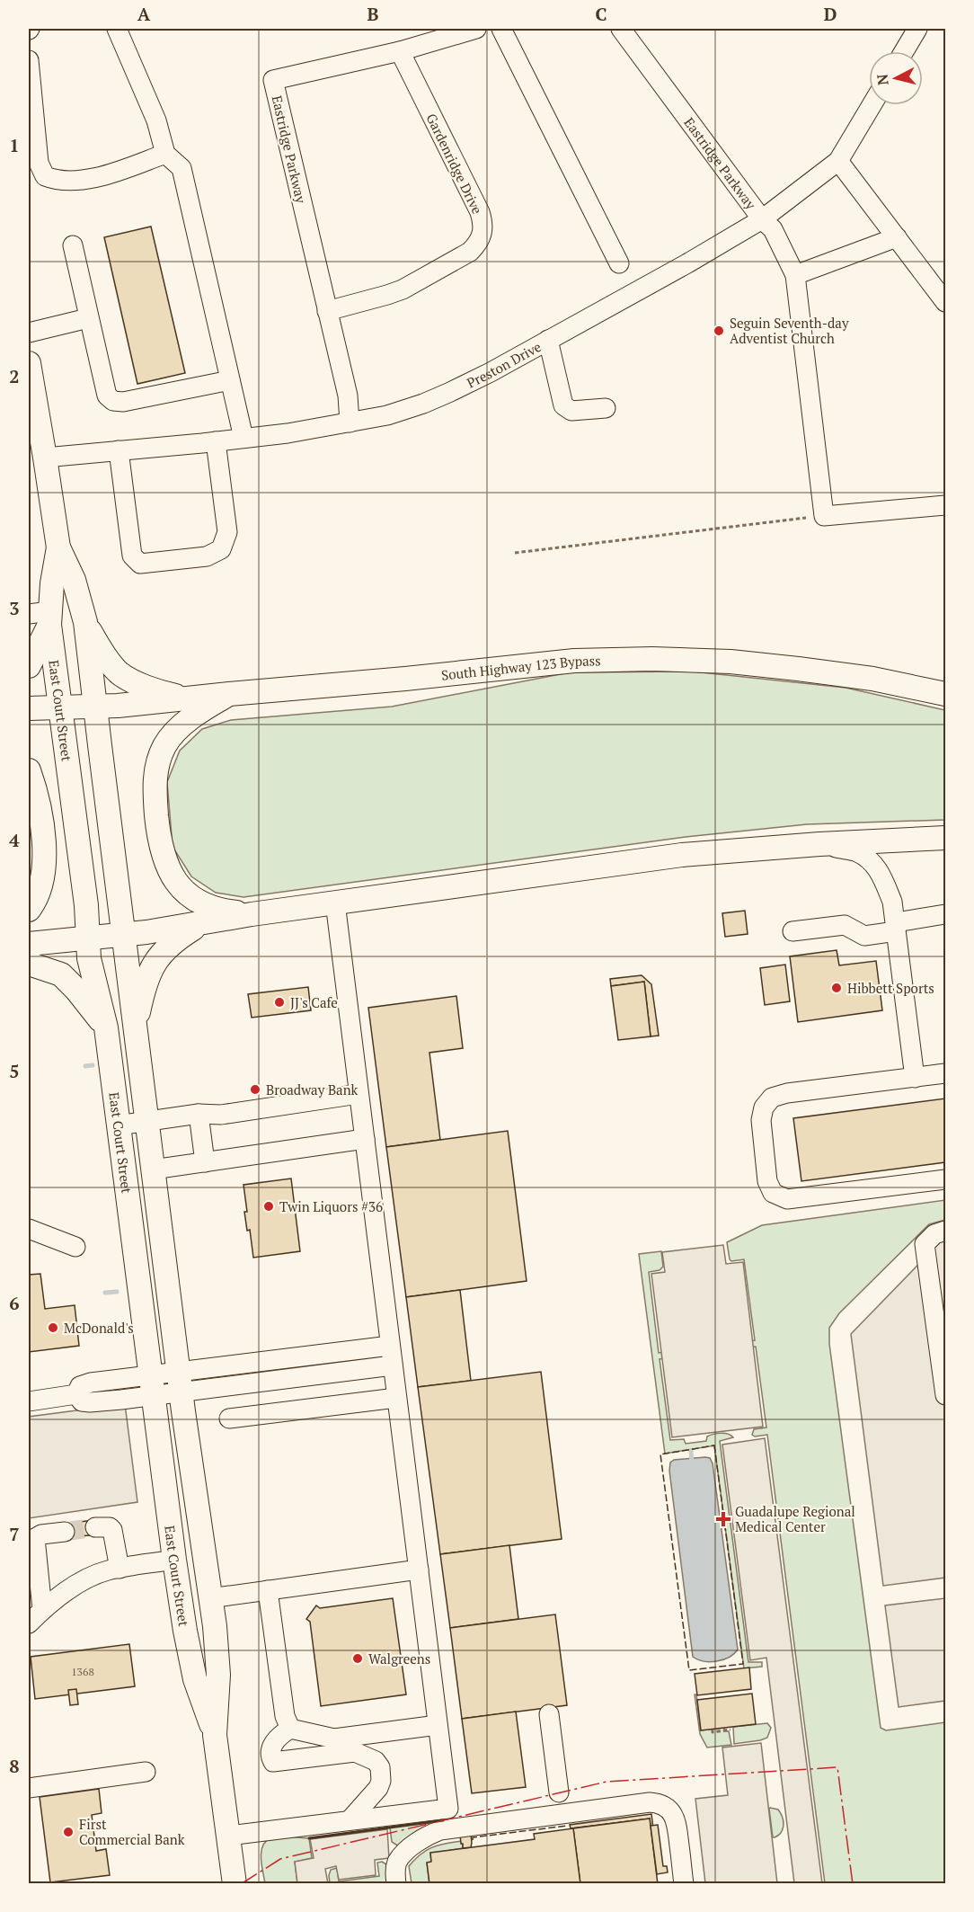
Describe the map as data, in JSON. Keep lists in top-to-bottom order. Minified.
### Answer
{"streets":{"main road":["South Highway 123 Bypass","East Court Street"],"street":["Eastridge Parkway","Gardenridge Drive","Preston Drive"]},"crossings":[["Eastridge Parkway","Gardenridge Drive"],["Eastridge Parkway","Preston Drive"],["Preston Drive","East Court Street"],["South Highway 123 Bypass","East Court Street"]],"places":{"other":["Seguin Seventh-day Adventist Church","Hibbett Sports","JJ's Cafe","Broadway Bank","Twin Liquors #36","McDonald's","Walgreens","First Commercial Bank"],"health":["Guadalupe Regional Medical Center"]},"house_numbers":["1368"],"north":"left","grid":{"columns":["A","B","C","D"],"rows":["1","2","3","4","5","6","7","8"]}}
